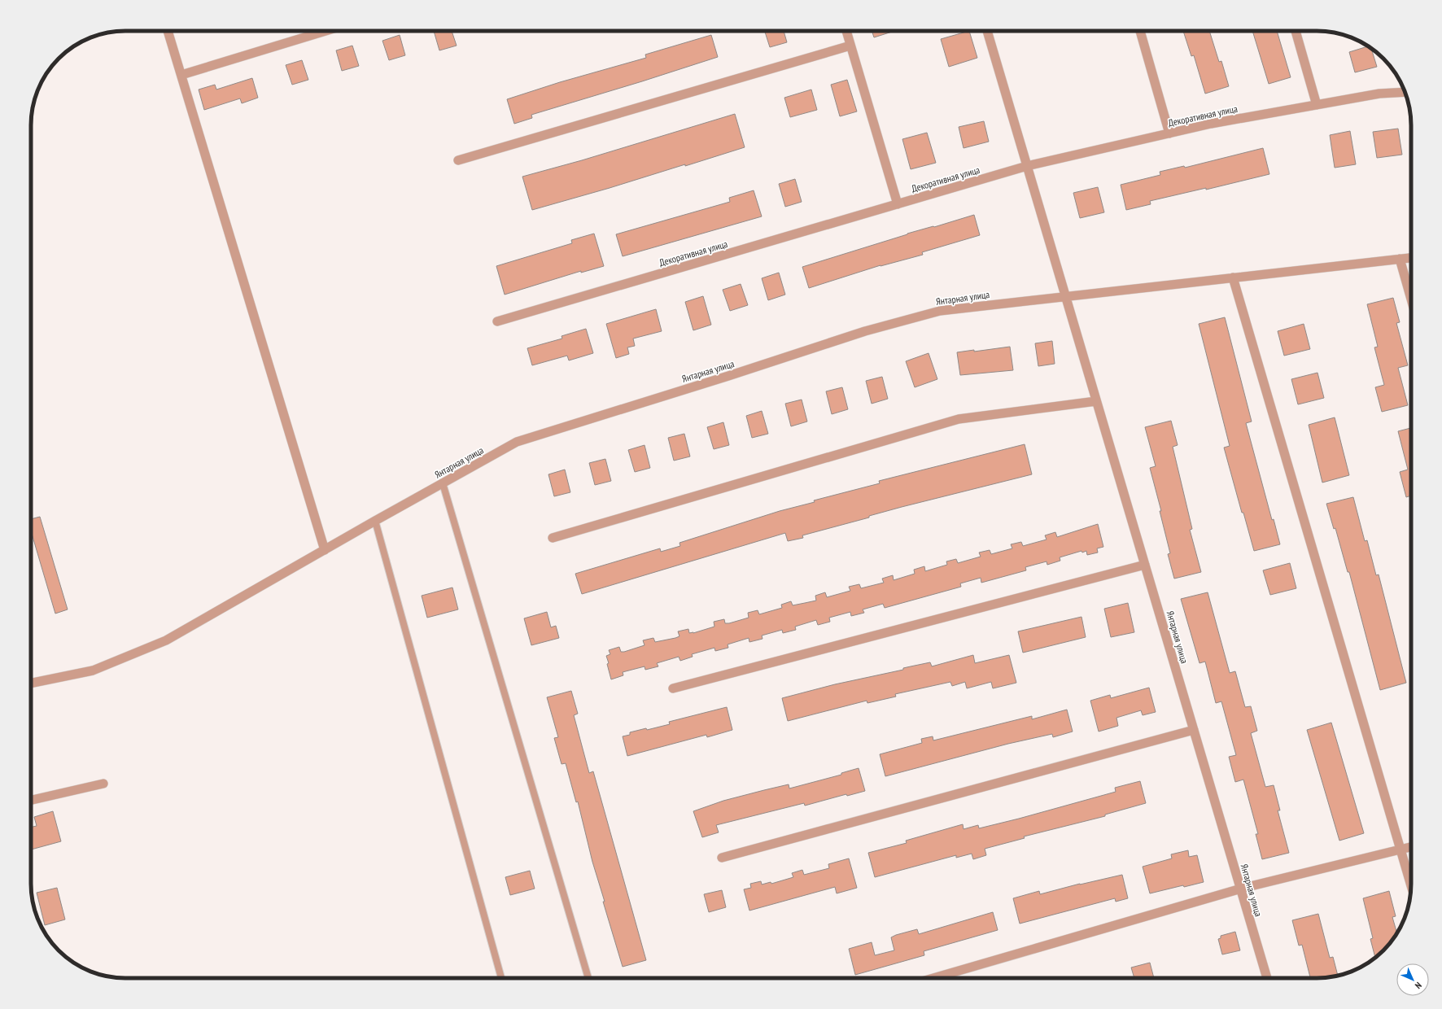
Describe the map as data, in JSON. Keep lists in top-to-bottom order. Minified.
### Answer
{"streets":{"street":["Декоративная улица","Янтарная улица"]},"crossings":[["Декоративная улица","Янтарная улица"]],"north":"bottom right"}
